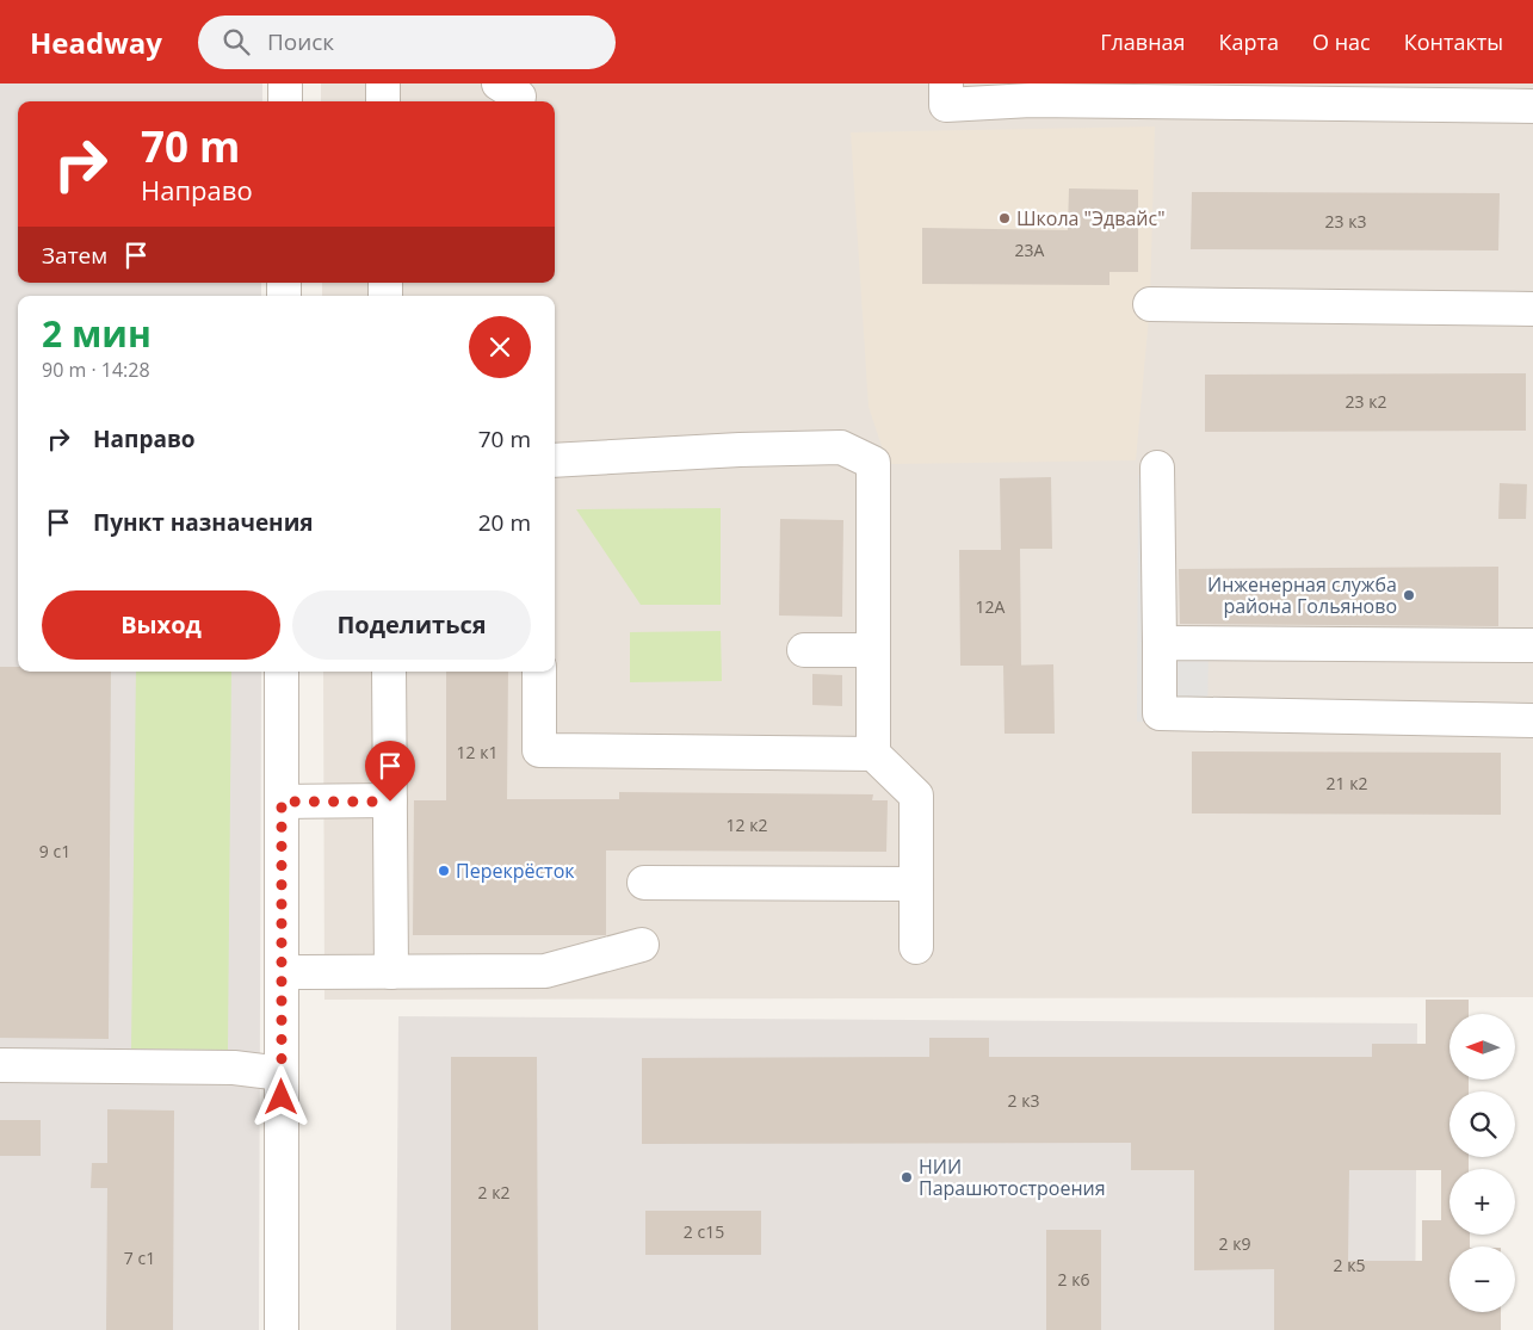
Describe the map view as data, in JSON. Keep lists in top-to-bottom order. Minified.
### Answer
{"places":["Школа \"Эдвайс\"","Инженерная служба района Гольяново","Перекрёсток","НИИ Парашютостроения"],"house_numbers":["23 к3","23А","23 к2","12А","12 к1","21 к2","12 к2","9 с1","2 к3","2 к2","2 c15","2 к9","7 с1","2 к5","2 к6"],"north":"left","page":{"header":"Headway","search":"Поиск","nav":["Главная","Карта","О нас","Контакты"],"turn":["70 m","Направо"],"then":"Затем","heading":["2 мин","90 m · 14:28"],"list":[{"name":"Направо","value":"70 m"},{"name":"Пункт назначения","value":"20 m"}],"buttons":["Выход","Поделиться"],"map_buttons":["+","−"]}}
